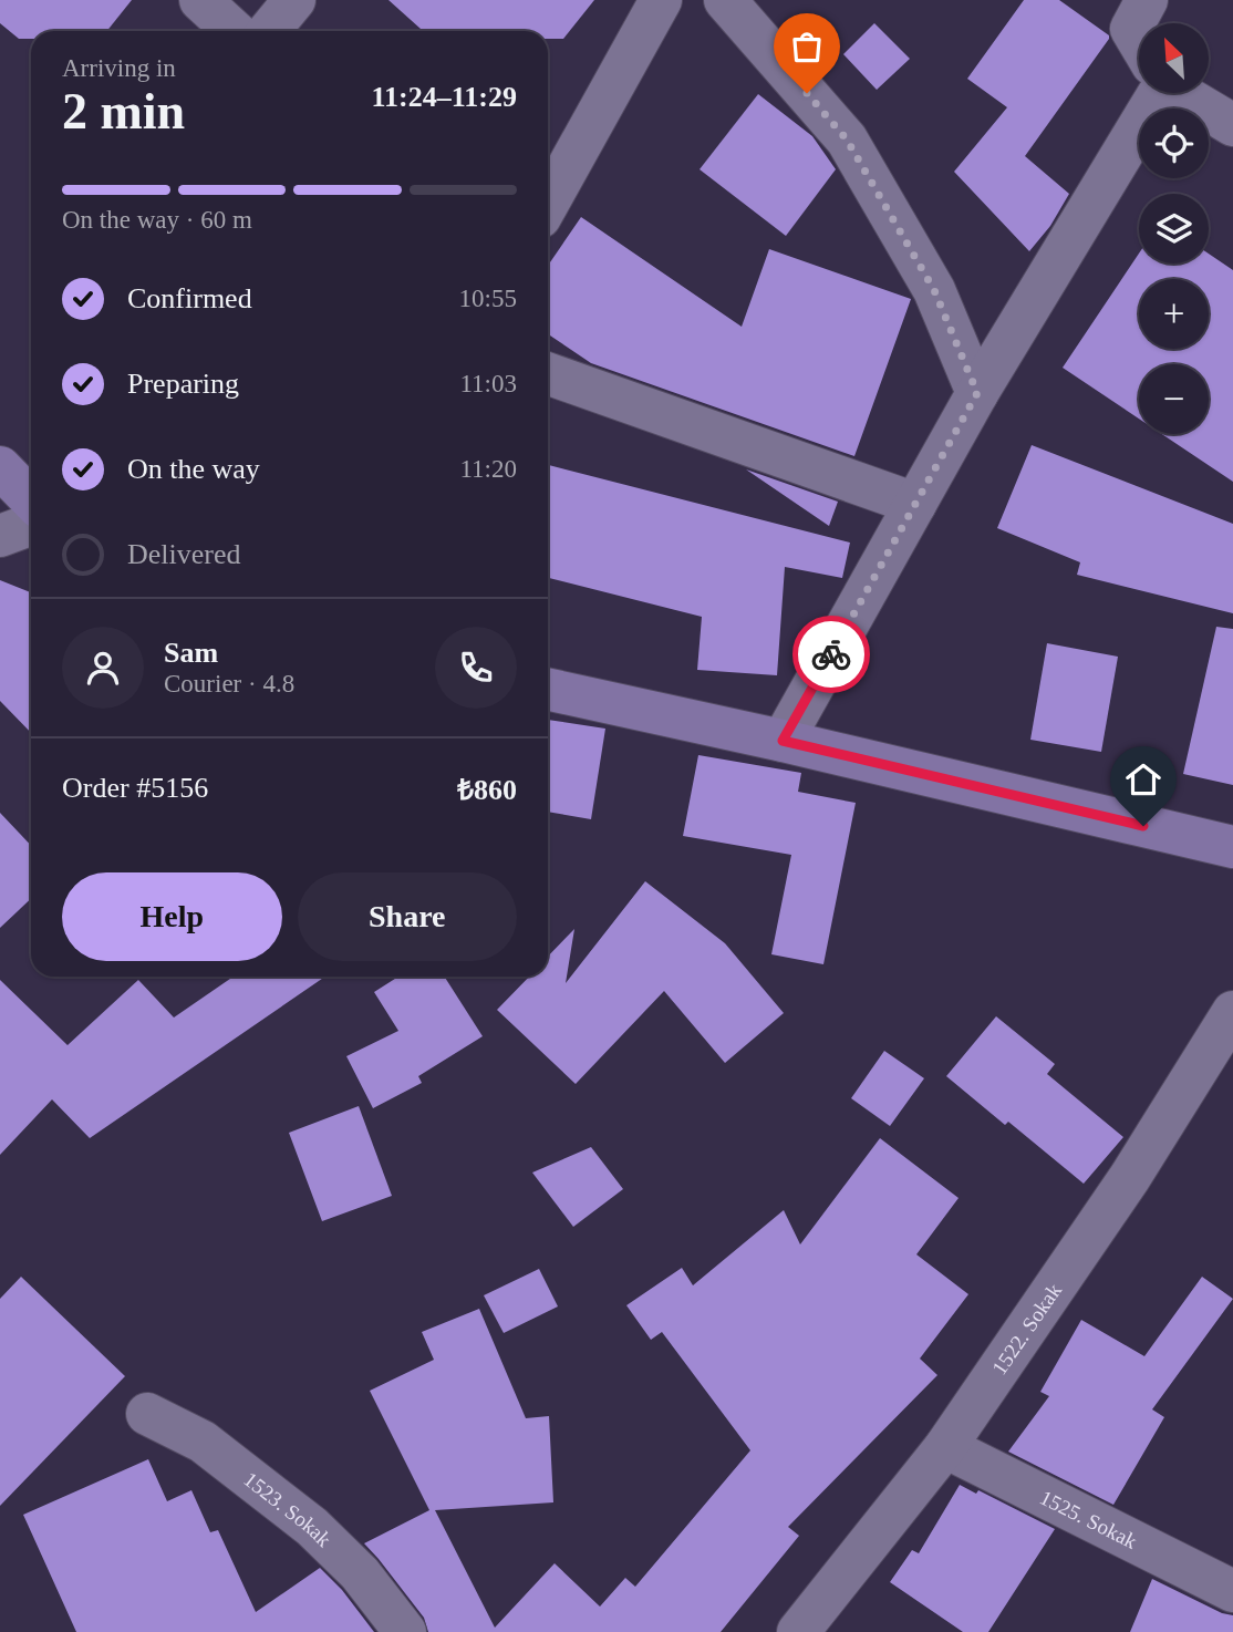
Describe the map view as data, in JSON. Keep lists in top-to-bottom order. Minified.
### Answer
{"streets":{"street":["1522. Sokak","1523. Sokak","1525. Sokak"]},"crossings":[["1522. Sokak","1525. Sokak"]],"north":"top left","page":{"map_buttons":["+","−"],"heading":["2 min","Arriving in","11:24–11:29"],"panel":["Sam","Courier · 4.8","Order #5156","₺860"],"bar":"On the way · 60 m","list":[["Confirmed","10:55"],["Preparing","11:03"],["On the way","11:20"],"Delivered"],"buttons":["Help","Share"]}}
